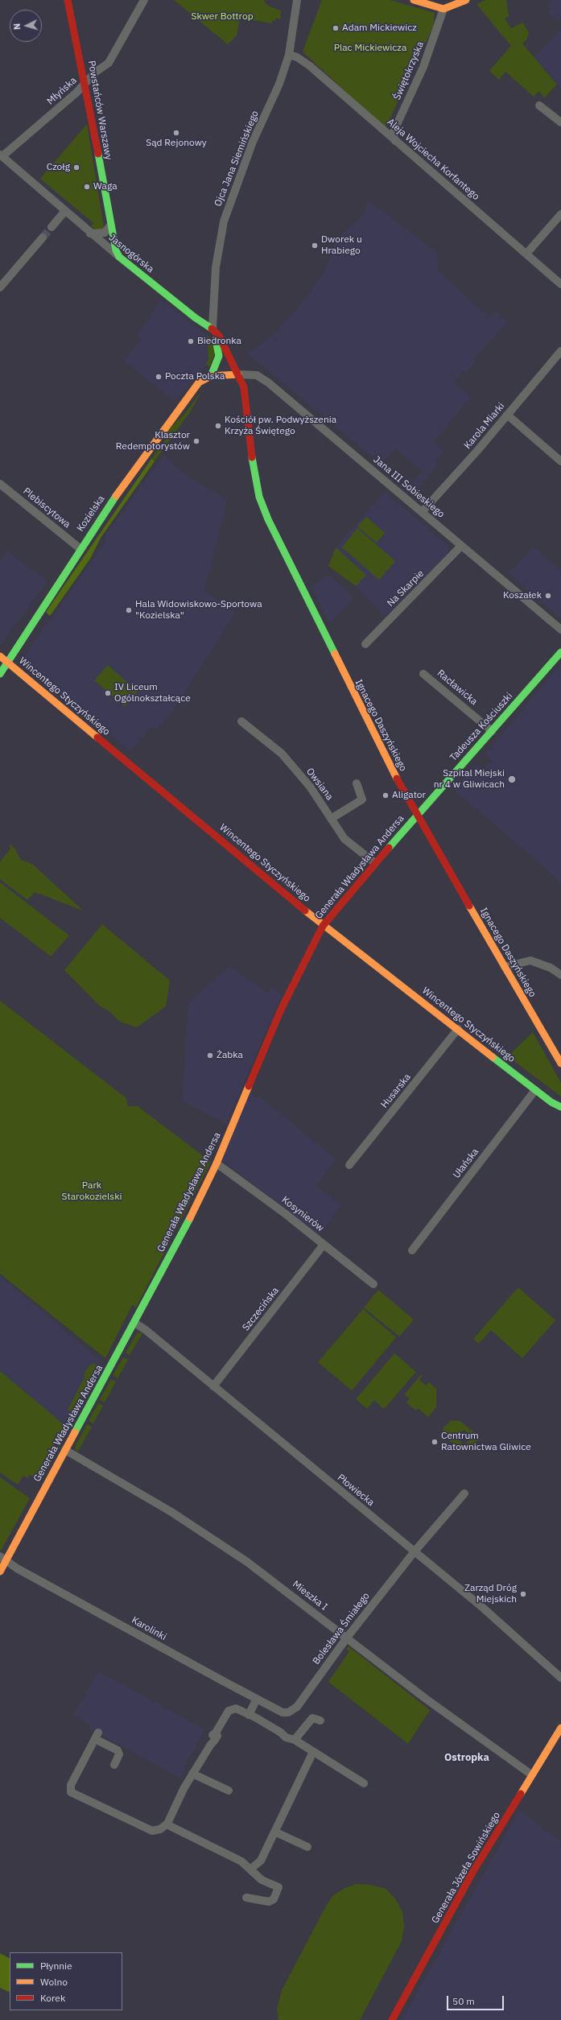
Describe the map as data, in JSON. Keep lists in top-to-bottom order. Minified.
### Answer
{"streets":{"street":["Świętokrzyska","Młyńska","Powstańców Warszawy","Ojca Jana Siemińskiego","Aleja Wojciecha Korfantego","Jasnogórska","Karola Miarki","Jana III Sobieskiego","Plebiscytowa","Kozielska","Na Skarpie","Racławicka","Wincentego Styczyńskiego","Ignacego Daszyńskiego","Tadeusza Kościuszki","Owsiana","Generała Władysława Andersa","Husarska","Ułańska","Kosynierów","Szczecińska","Płowiecka","Mieszka I","Karolinki","Bolesława Śmiałego","Generała Józefa Sowińskiego"]},"crossings":[["Świętokrzyska","Aleja Wojciecha Korfantego"],["Młyńska","Powstańców Warszawy"],["Młyńska","Jasnogórska"],["Powstańców Warszawy","Jasnogórska"],["Ojca Jana Siemińskiego","Aleja Wojciecha Korfantego"],["Ojca Jana Siemińskiego","Jasnogórska"],["Jasnogórska","Jana III Sobieskiego"],["Jasnogórska","Kozielska"],["Jasnogórska","Ignacego Daszyńskiego"],["Karola Miarki","Jana III Sobieskiego"],["Jana III Sobieskiego","Kozielska"],["Jana III Sobieskiego","Na Skarpie"],["Jana III Sobieskiego","Ignacego Daszyńskiego"],["Plebiscytowa","Kozielska"],["Kozielska","Wincentego Styczyńskiego"],["Kozielska","Ignacego Daszyńskiego"],["Racławicka","Tadeusza Kościuszki"],["Wincentego Styczyńskiego","Generała Władysława Andersa"],["Wincentego Styczyńskiego","Husarska"],["Wincentego Styczyńskiego","Ułańska"],["Ignacego Daszyńskiego","Tadeusza Kościuszki"],["Ignacego Daszyńskiego","Generała Władysława Andersa"],["Tadeusza Kościuszki","Generała Władysława Andersa"],["Owsiana","Generała Władysława Andersa"],["Generała Władysława Andersa","Kosynierów"],["Generała Władysława Andersa","Płowiecka"],["Generała Władysława Andersa","Mieszka I"],["Generała Władysława Andersa","Karolinki"],["Kosynierów","Szczecińska"],["Szczecińska","Płowiecka"],["Płowiecka","Bolesława Śmiałego"],["Mieszka I","Bolesława Śmiałego"],["Mieszka I","Generała Józefa Sowińskiego"],["Karolinki","Bolesława Śmiałego"]],"districts":["Ostropka"],"parks":["Skwer Bottrop","Plac Mickiewicza","Park Starokozielski"],"places":["Adam Mickiewicz","Sąd Rejonowy","Czołg","Waga","Dworek u Hrabiego","Biedronka","Poczta Polska","Kościół pw. Podwyższenia Krzyża Świętego","Klasztor Redemptorystów","Koszałek","Hala Widowiskowo-Sportowa \"Kozielska\"","IV Liceum Ogólnokształcące","Szpital Miejski nr 4 w Gliwicach","Aligator","Żabka","Centrum Ratownictwa Gliwice","Zarząd Dróg Miejskich"],"legend":["Płynnie","Wolno","Korek"],"scale_bar":"50 m","north":"left"}
